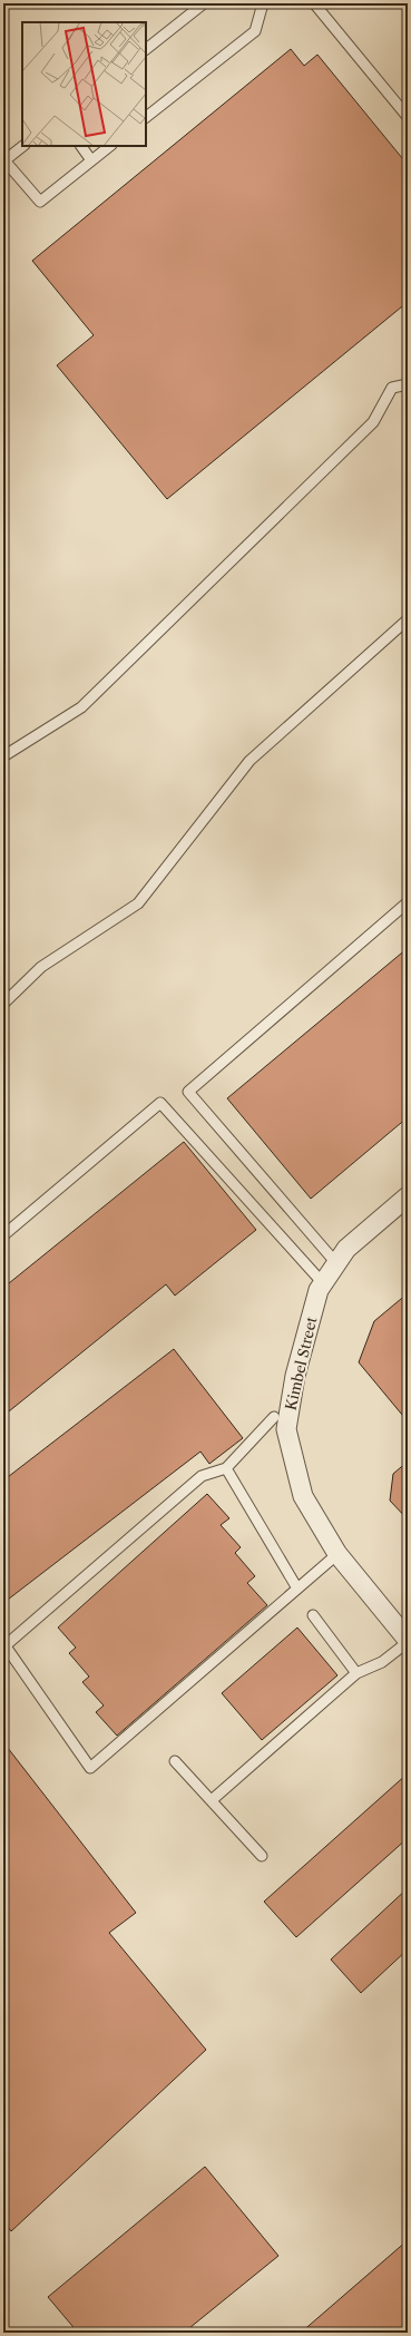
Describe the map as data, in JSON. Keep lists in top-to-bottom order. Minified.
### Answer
{"streets":{"street":["Kimbel Street"]}}
